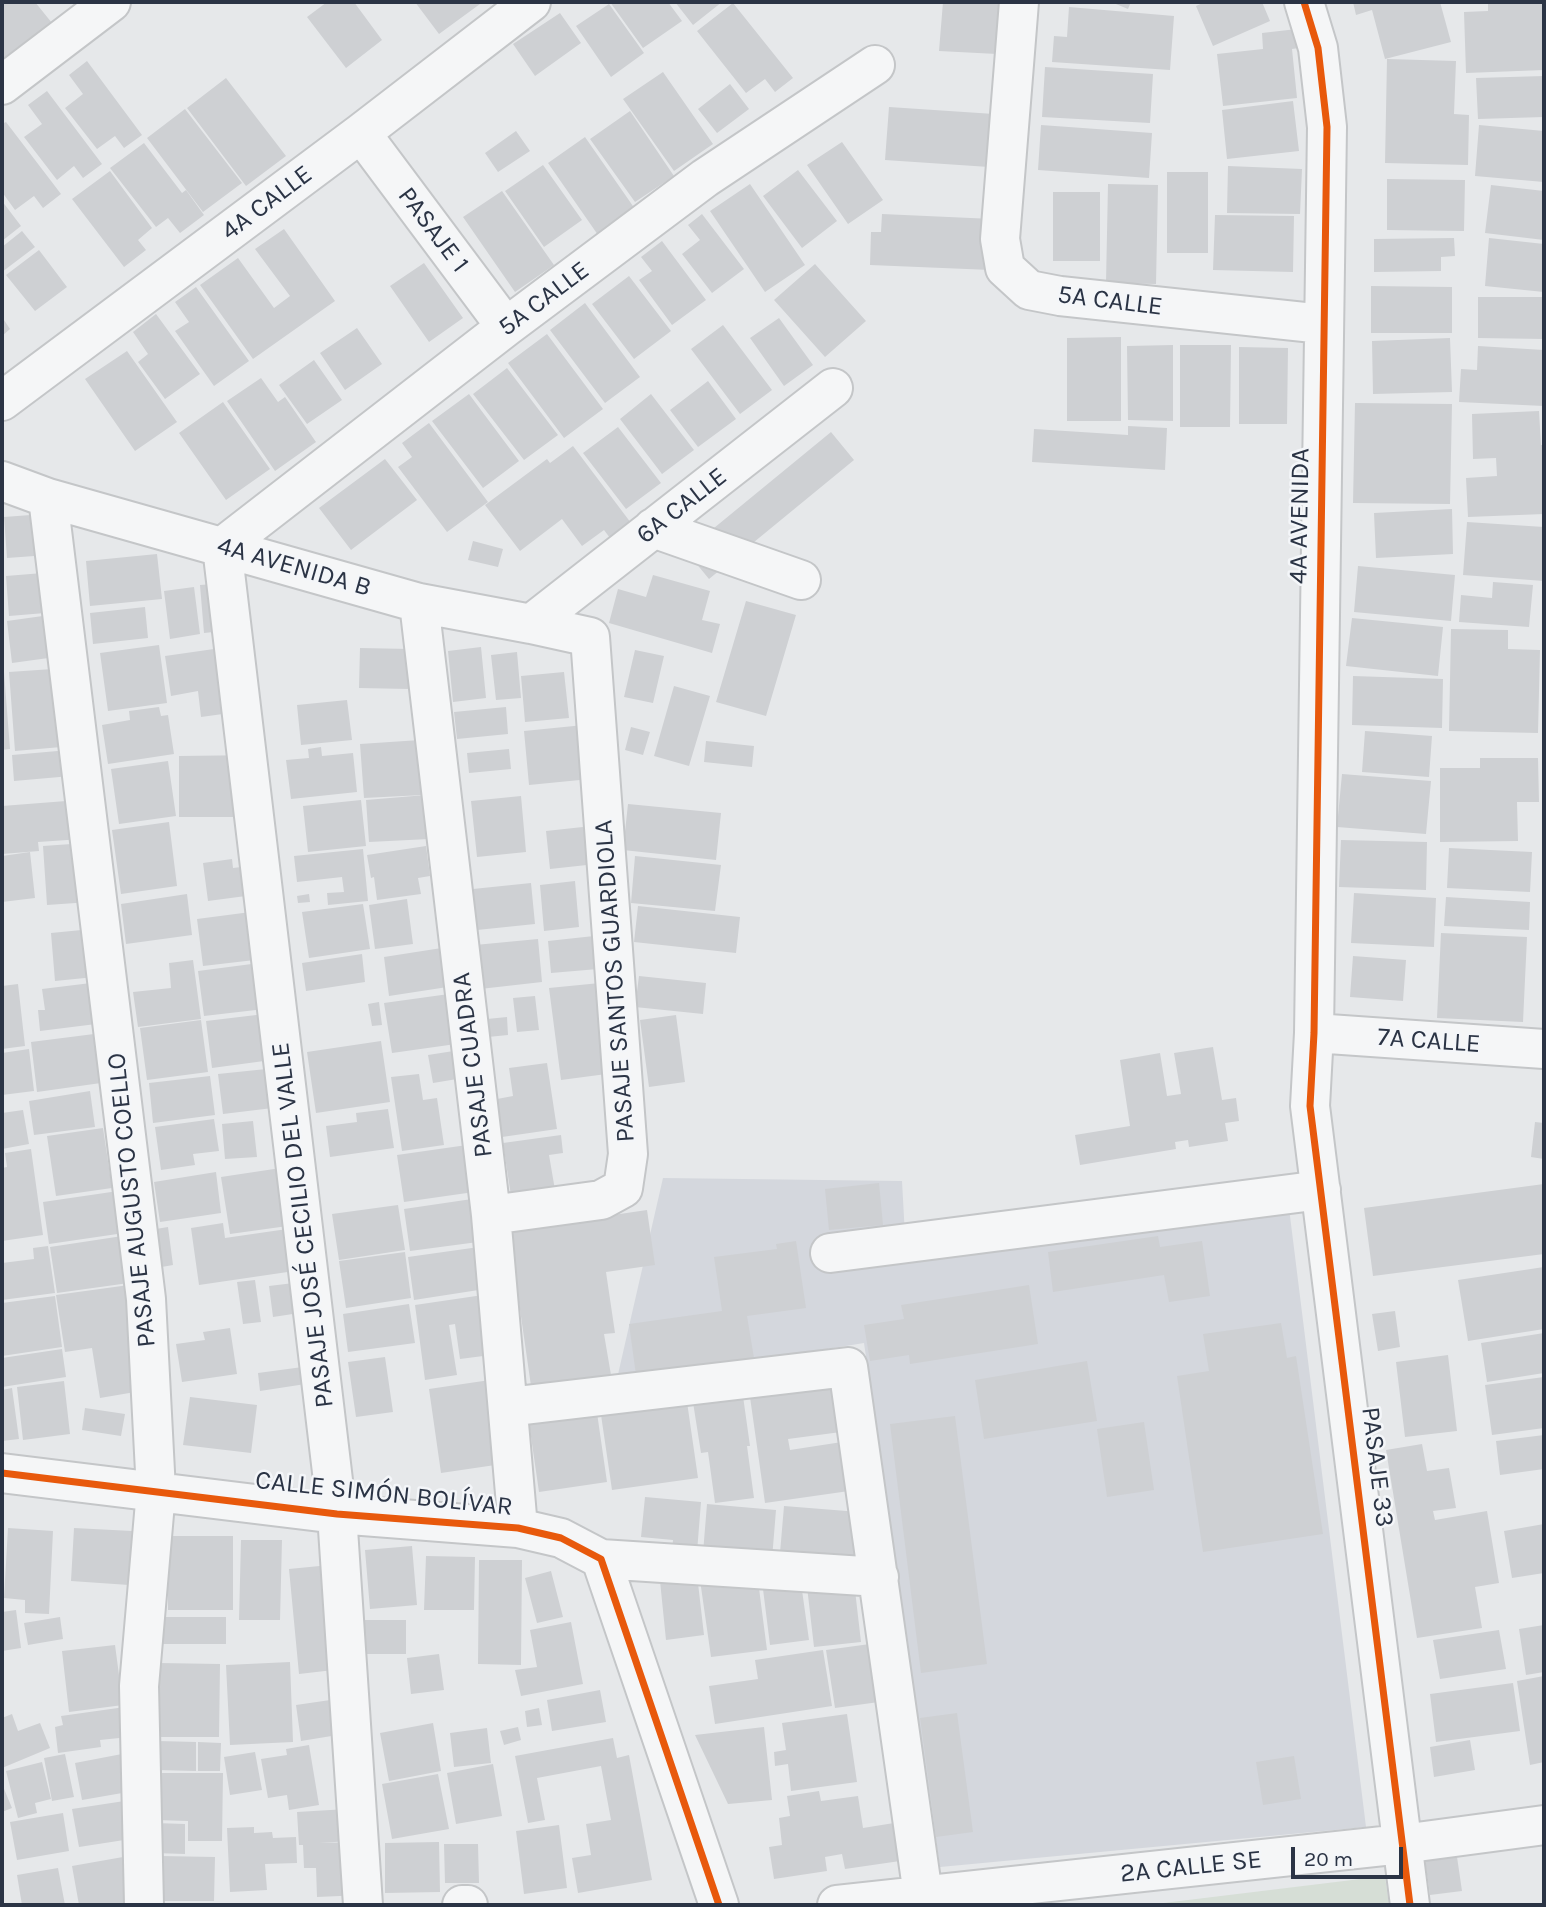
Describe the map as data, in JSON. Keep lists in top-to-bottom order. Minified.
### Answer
{"streets":{"street":["4A CALLE","PASAJE 1","5A CALLE","6A CALLE","4A AVENIDA","4A AVENIDA B","PASAJE SANTOS GUARDIOLA","7A CALLE","PASAJE CUADRA","PASAJE AUGUSTO COELLO","PASAJE JOSÉ CECILIO DEL VALLE","PASAJE 33","CALLE SIMÓN BOLÍVAR","2A CALLE SE"]},"crossings":[["4A CALLE","PASAJE 1"],["PASAJE 1","5A CALLE"],["5A CALLE","4A AVENIDA"],["5A CALLE","4A AVENIDA B"],["5A CALLE","PASAJE JOSÉ CECILIO DEL VALLE"],["6A CALLE","4A AVENIDA B"],["4A AVENIDA","7A CALLE"],["4A AVENIDA","PASAJE 33"],["4A AVENIDA B","PASAJE SANTOS GUARDIOLA"],["4A AVENIDA B","PASAJE CUADRA"],["4A AVENIDA B","PASAJE AUGUSTO COELLO"],["4A AVENIDA B","PASAJE JOSÉ CECILIO DEL VALLE"],["PASAJE SANTOS GUARDIOLA","PASAJE CUADRA"],["7A CALLE","PASAJE 33"],["PASAJE CUADRA","CALLE SIMÓN BOLÍVAR"],["PASAJE AUGUSTO COELLO","CALLE SIMÓN BOLÍVAR"],["PASAJE JOSÉ CECILIO DEL VALLE","CALLE SIMÓN BOLÍVAR"],["PASAJE 33","2A CALLE SE"]],"scale_bar":"20 m"}
